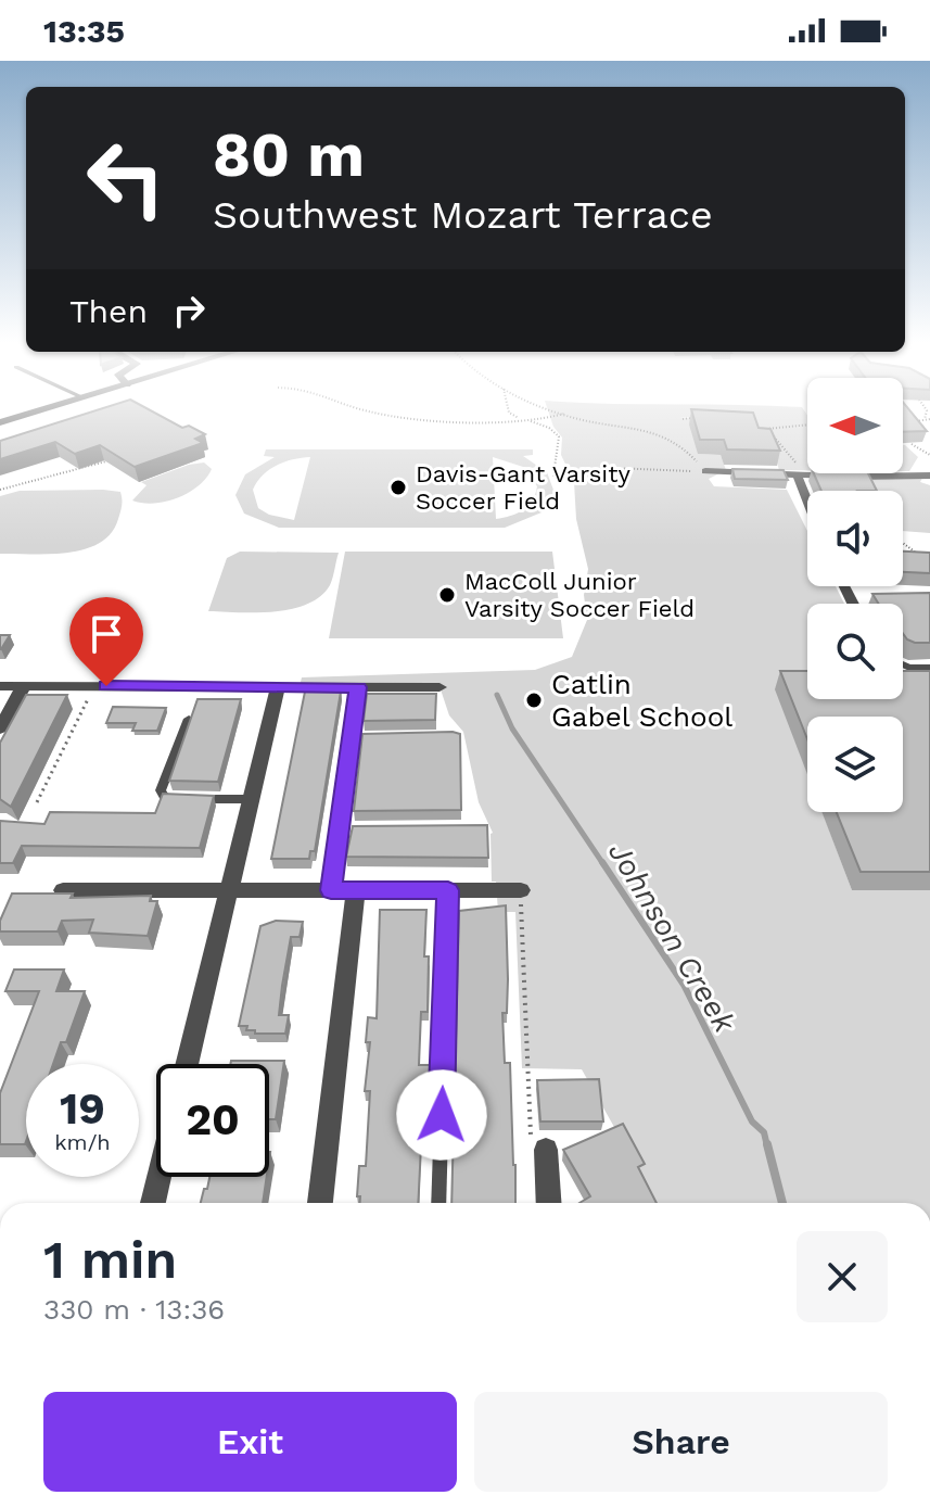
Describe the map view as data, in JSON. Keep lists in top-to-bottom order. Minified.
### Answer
{"water":["Johnson Creek"],"places":["Davis-Gant Varsity Soccer Field","MacColl Junior Varsity Soccer Field","Catlin Gabel School"],"north":"left","page":{"status":"13:35","turn":["80 m","Southwest Mozart Terrace"],"then":"Then","speed":"19 km/h","limit":"20","heading":["1 min","330 m · 13:36"],"buttons":["Exit","Share"]}}
